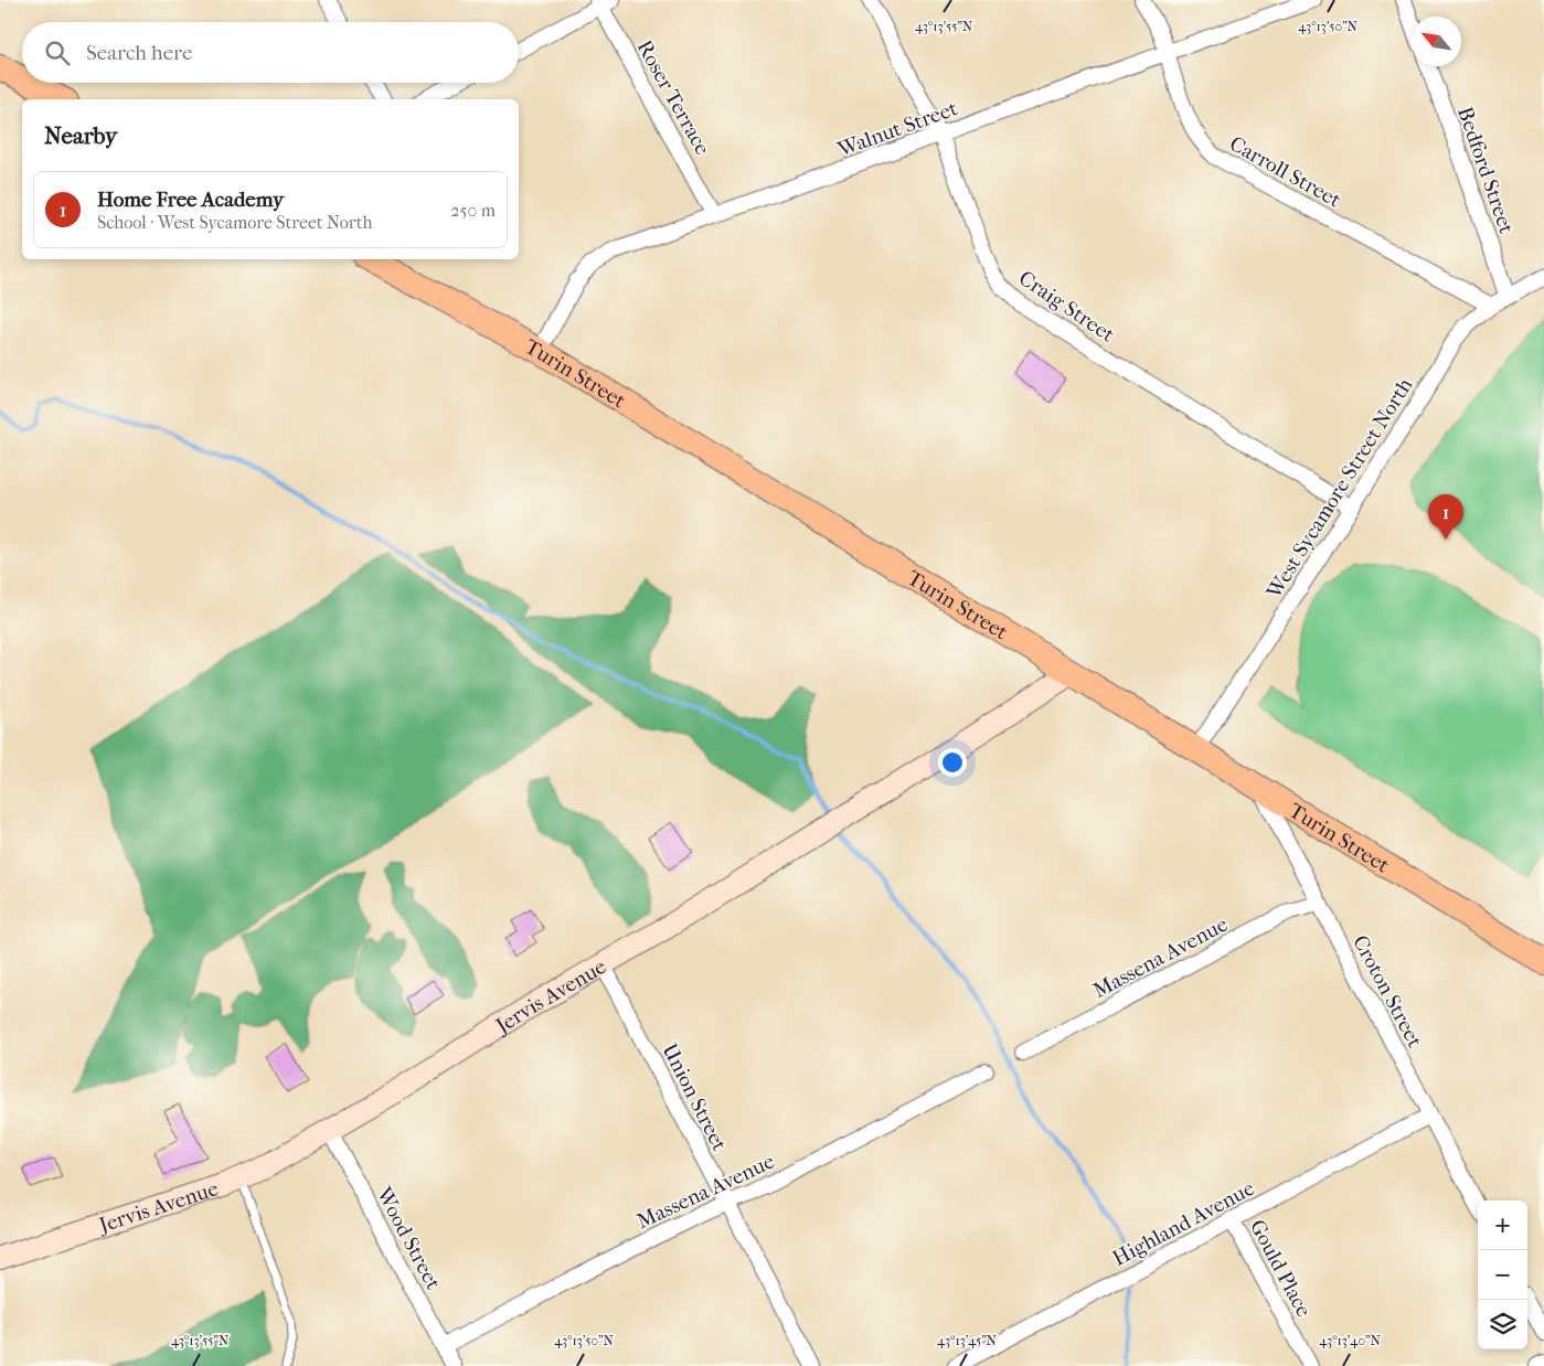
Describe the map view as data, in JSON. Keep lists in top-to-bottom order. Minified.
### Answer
{"streets":{"main road":["Turin Street"],"street":["Roser Terrace","Walnut Street","Bedford Street","Carroll Street","Craig Street","West Sycamore Street North","Massena Avenue","Croton Street","Jervis Avenue","Union Street","Highland Avenue","Wood Street","Gould Place"]},"crossings":[["Roser Terrace","Walnut Street"],["Walnut Street","Carroll Street"],["Walnut Street","Craig Street"],["Walnut Street","Turin Street"],["Bedford Street","West Sycamore Street North"],["Carroll Street","West Sycamore Street North"],["Craig Street","West Sycamore Street North"],["Turin Street","West Sycamore Street North"],["Turin Street","Croton Street"],["Turin Street","Jervis Avenue"],["Massena Avenue","Croton Street"],["Massena Avenue","Union Street"],["Massena Avenue","Wood Street"],["Croton Street","Highland Avenue"],["Jervis Avenue","Union Street"],["Jervis Avenue","Wood Street"],["Highland Avenue","Gould Place"]],"north":"top left","page":{"search":"Search here","heading":"Nearby","list":[{"mark":"1","name":"Home Free Academy","note":"School · West Sycamore Street North","value":"250 m"}],"pins":"1","map_buttons":["+","−"]},"coordinates":["43°13'55\"N","43°13'50\"N","43°13'45\"N","43°13'40\"N"]}
